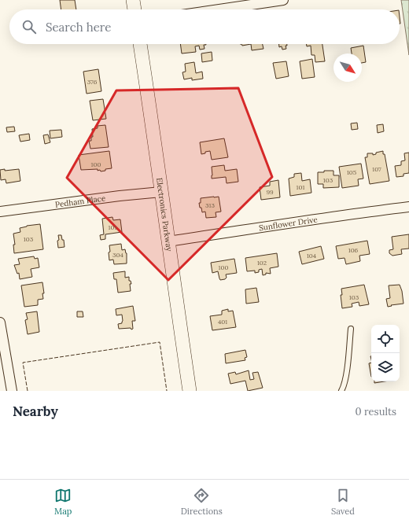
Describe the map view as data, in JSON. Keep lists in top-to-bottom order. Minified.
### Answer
{"streets":{"main road":["Electronics Parkway"],"street":["Pedham Place","Sunflower Drive"]},"crossings":[["Pedham Place","Electronics Parkway"],["Electronics Parkway","Sunflower Drive"]],"house_numbers":["376","100","107","105","103","101","99","313","101","103","106","304","104","102","100","103","401"],"north":"bottom right","page":{"search":"Search here","heading":["Nearby","0 results"],"nav":["Map","Directions","Saved"]}}
